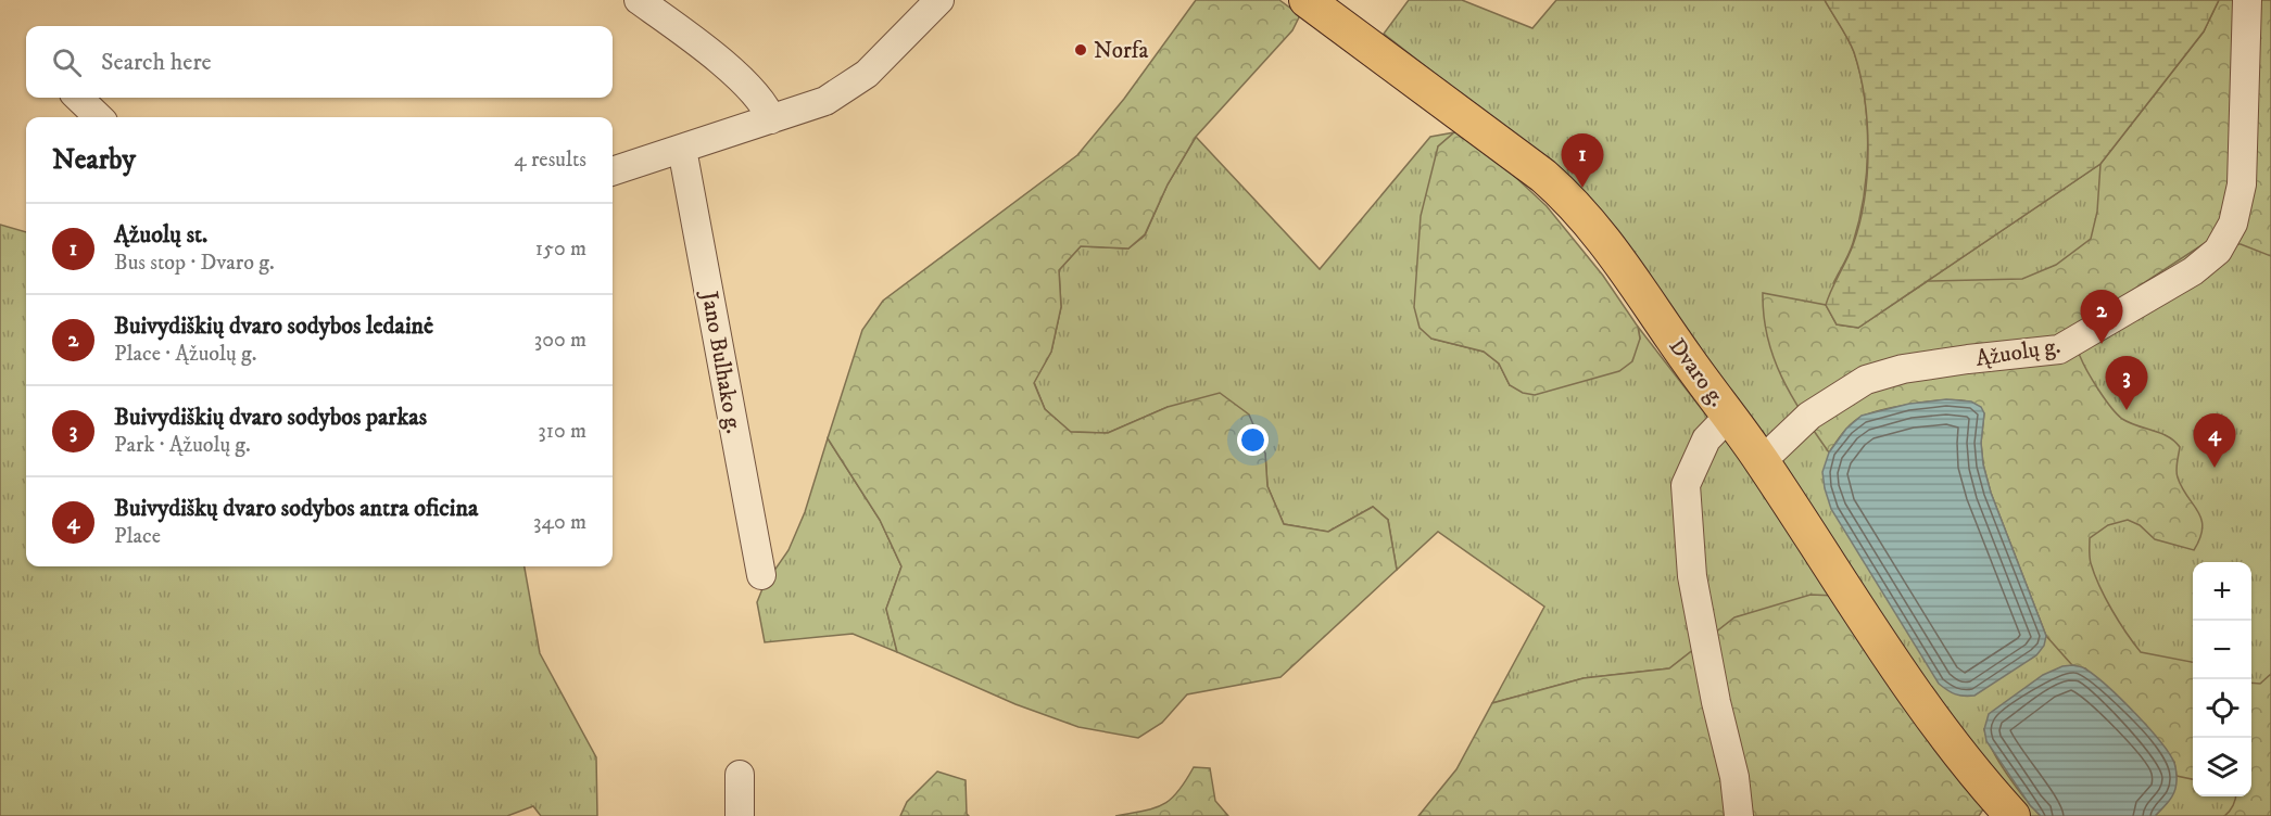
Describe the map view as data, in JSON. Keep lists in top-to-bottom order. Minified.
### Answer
{"streets":{"main road":["Dvaro g."],"street":["Ąžuolų g.","Jano Bulhako g."]},"crossings":[["Ąžuolų g.","Dvaro g."]],"places":["Norfa"],"page":{"search":"Search here","heading":["Nearby","4 results"],"pins":["1","2","3","4"],"list":[{"mark":"1","name":"Ąžuolų st.","note":"Bus stop · Dvaro g.","value":"150 m"},{"mark":"2","name":"Buivydiškių dvaro sodybos ledainė","note":"Place · Ąžuolų g.","value":"300 m"},{"mark":"3","name":"Buivydiškių dvaro sodybos parkas","note":"Park · Ąžuolų g.","value":"310 m"},{"mark":"4","name":"Buivydiškų dvaro sodybos antra oficina","note":"Place","value":"340 m"}],"map_buttons":["+","−"]}}
